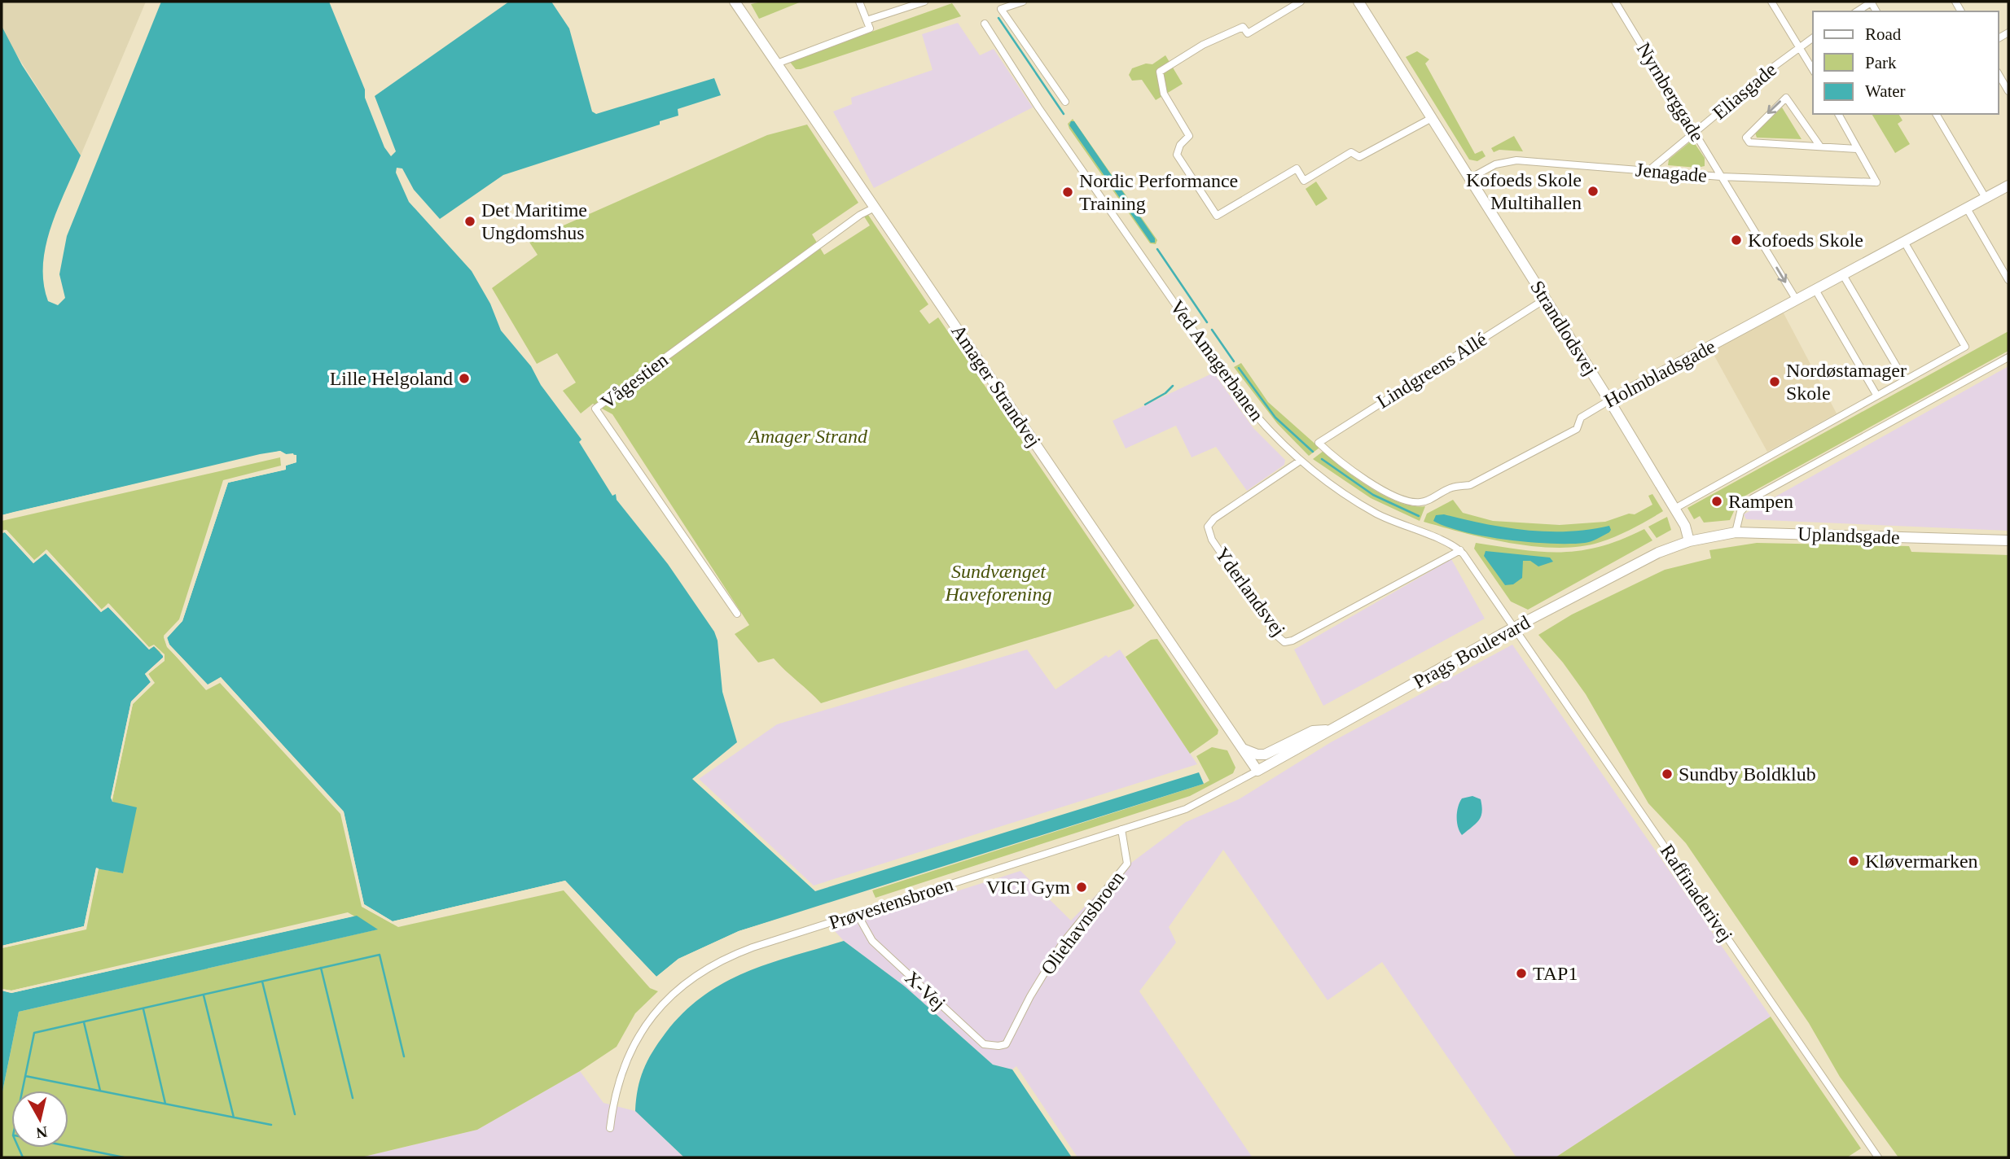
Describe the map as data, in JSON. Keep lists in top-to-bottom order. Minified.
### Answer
{"streets":{"street":["Eliasgade","Nyrnberggade","Jenagade","Strandlodsvej","Ved Amagerbanen","Lindgreens Allé","Holmbladsgade","Vågestien","Amager Strandvej","Uplandsgade","Yderlandsvej","Prags Boulevard","Raffinaderivej","Prøvestensbroen","Oliehavnsbroen","X-Vej"]},"crossings":[["Eliasgade","Nyrnberggade"],["Eliasgade","Jenagade"],["Nyrnberggade","Jenagade"],["Nyrnberggade","Holmbladsgade"],["Jenagade","Strandlodsvej"],["Strandlodsvej","Lindgreens Allé"],["Strandlodsvej","Holmbladsgade"],["Strandlodsvej","Uplandsgade"],["Strandlodsvej","Prags Boulevard"],["Ved Amagerbanen","Yderlandsvej"],["Ved Amagerbanen","Prags Boulevard"],["Ved Amagerbanen","Raffinaderivej"],["Lindgreens Allé","Holmbladsgade"],["Vågestien","Amager Strandvej"],["Amager Strandvej","Prags Boulevard"],["Amager Strandvej","Prøvestensbroen"],["Uplandsgade","Prags Boulevard"],["Prags Boulevard","Raffinaderivej"],["Prags Boulevard","Prøvestensbroen"],["Prøvestensbroen","Oliehavnsbroen"],["Prøvestensbroen","X-Vej"],["Oliehavnsbroen","X-Vej"]],"one_way":["Nyrnberggade"],"parks":["Amager Strand","Sundvænget Haveforening"],"places":["Kofoeds Skole Multihallen","Nordic Performance Training","Det Maritime Ungdomshus","Kofoeds Skole","Lille Helgoland","Nordøstamager Skole","Rampen","Sundby Boldklub","Kløvermarken","VICI Gym","TAP1"],"legend":["Road","Park","Water"],"north":"bottom"}
